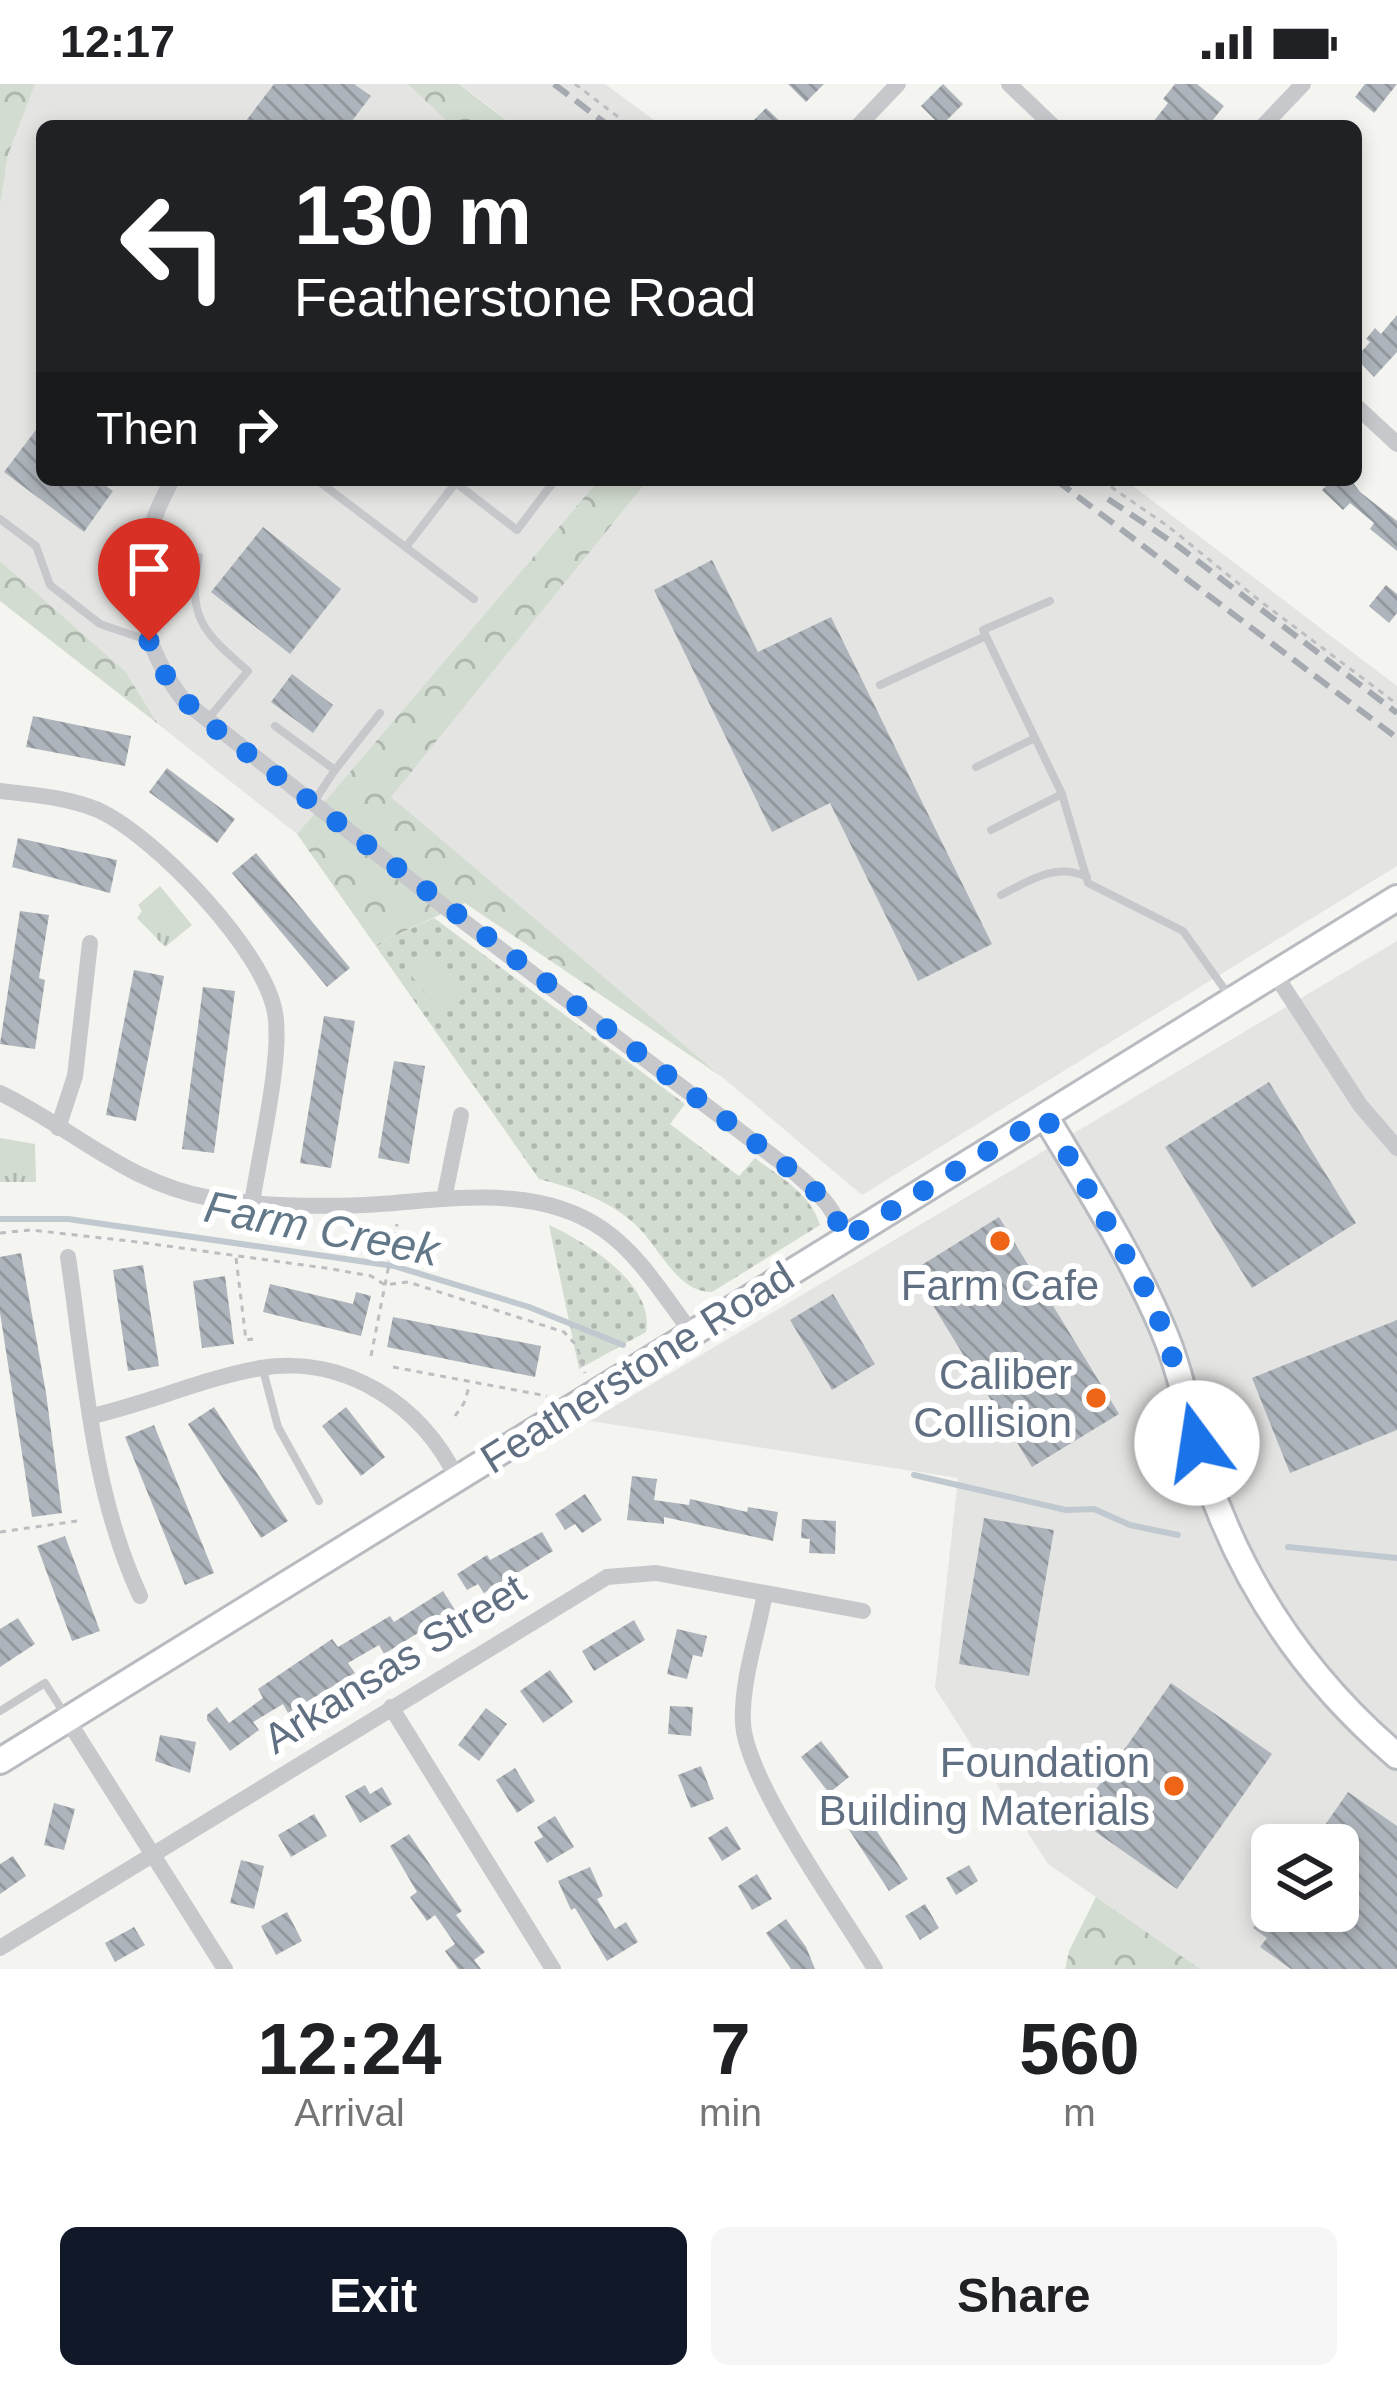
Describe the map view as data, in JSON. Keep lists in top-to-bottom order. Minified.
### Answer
{"streets":{"street":["Featherstone Road","Arkansas Street"]},"water":["Farm Creek"],"places":["Farm Cafe","Caliber Collision","Foundation Building Materials"],"page":{"status":"12:17","turn":["130 m","Featherstone Road"],"then":"Then","eta":["12:24","Arrival","7","min","560","m"],"buttons":["Exit","Share"]}}
